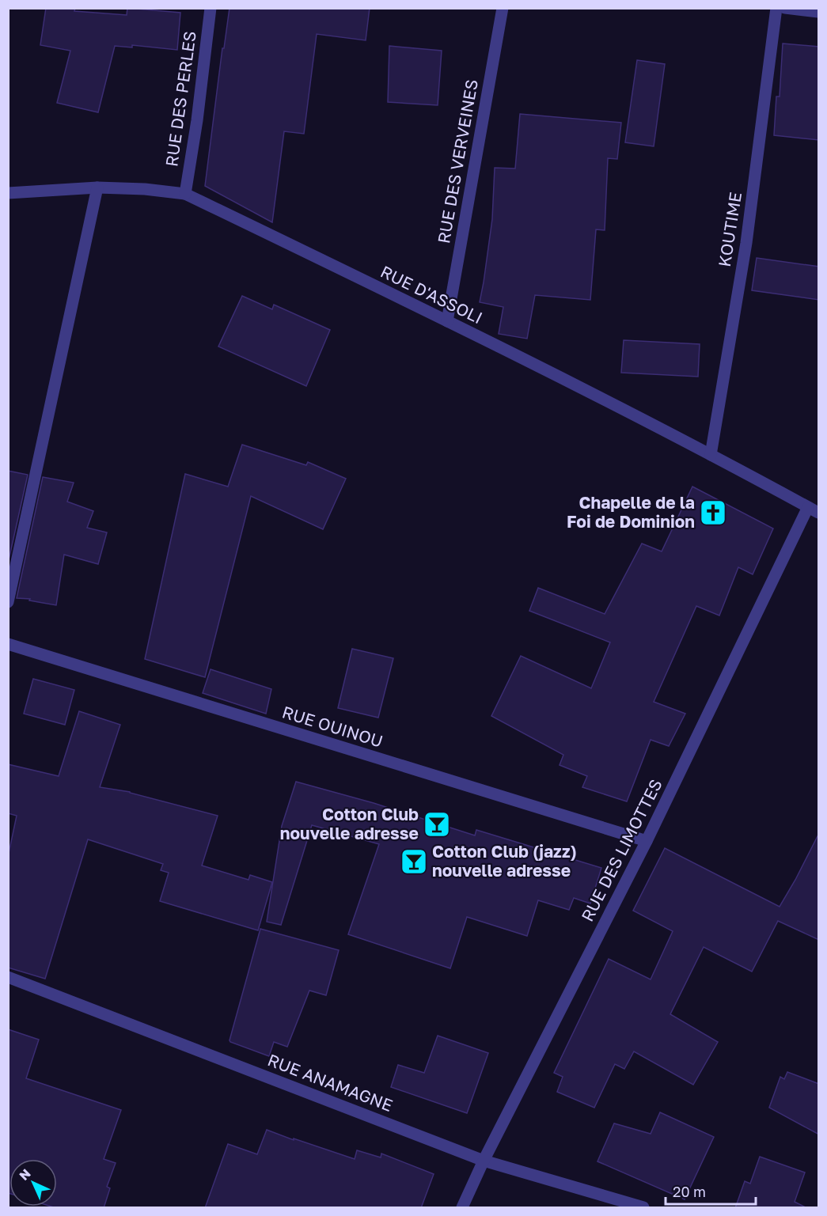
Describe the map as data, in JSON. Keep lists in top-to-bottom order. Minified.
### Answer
{"streets":{"street":["RUE DES PERLES","RUE DES VERVEINES","KOUTIME","RUE D'ASSOLI","RUE OUINOU","RUE DES LIMOTTES","RUE ANAMAGNE"]},"crossings":[["RUE DES PERLES","RUE D'ASSOLI"],["RUE DES VERVEINES","RUE D'ASSOLI"],["KOUTIME","RUE D'ASSOLI"],["RUE D'ASSOLI","RUE DES LIMOTTES"],["RUE OUINOU","RUE DES LIMOTTES"],["RUE DES LIMOTTES","RUE ANAMAGNE"]],"places":{"church":["Chapelle de la Foi de Dominion"],"bar":["Cotton Club nouvelle adresse","Cotton Club (jazz) nouvelle adresse"]},"scale_bar":"20 m","north":"top left"}
